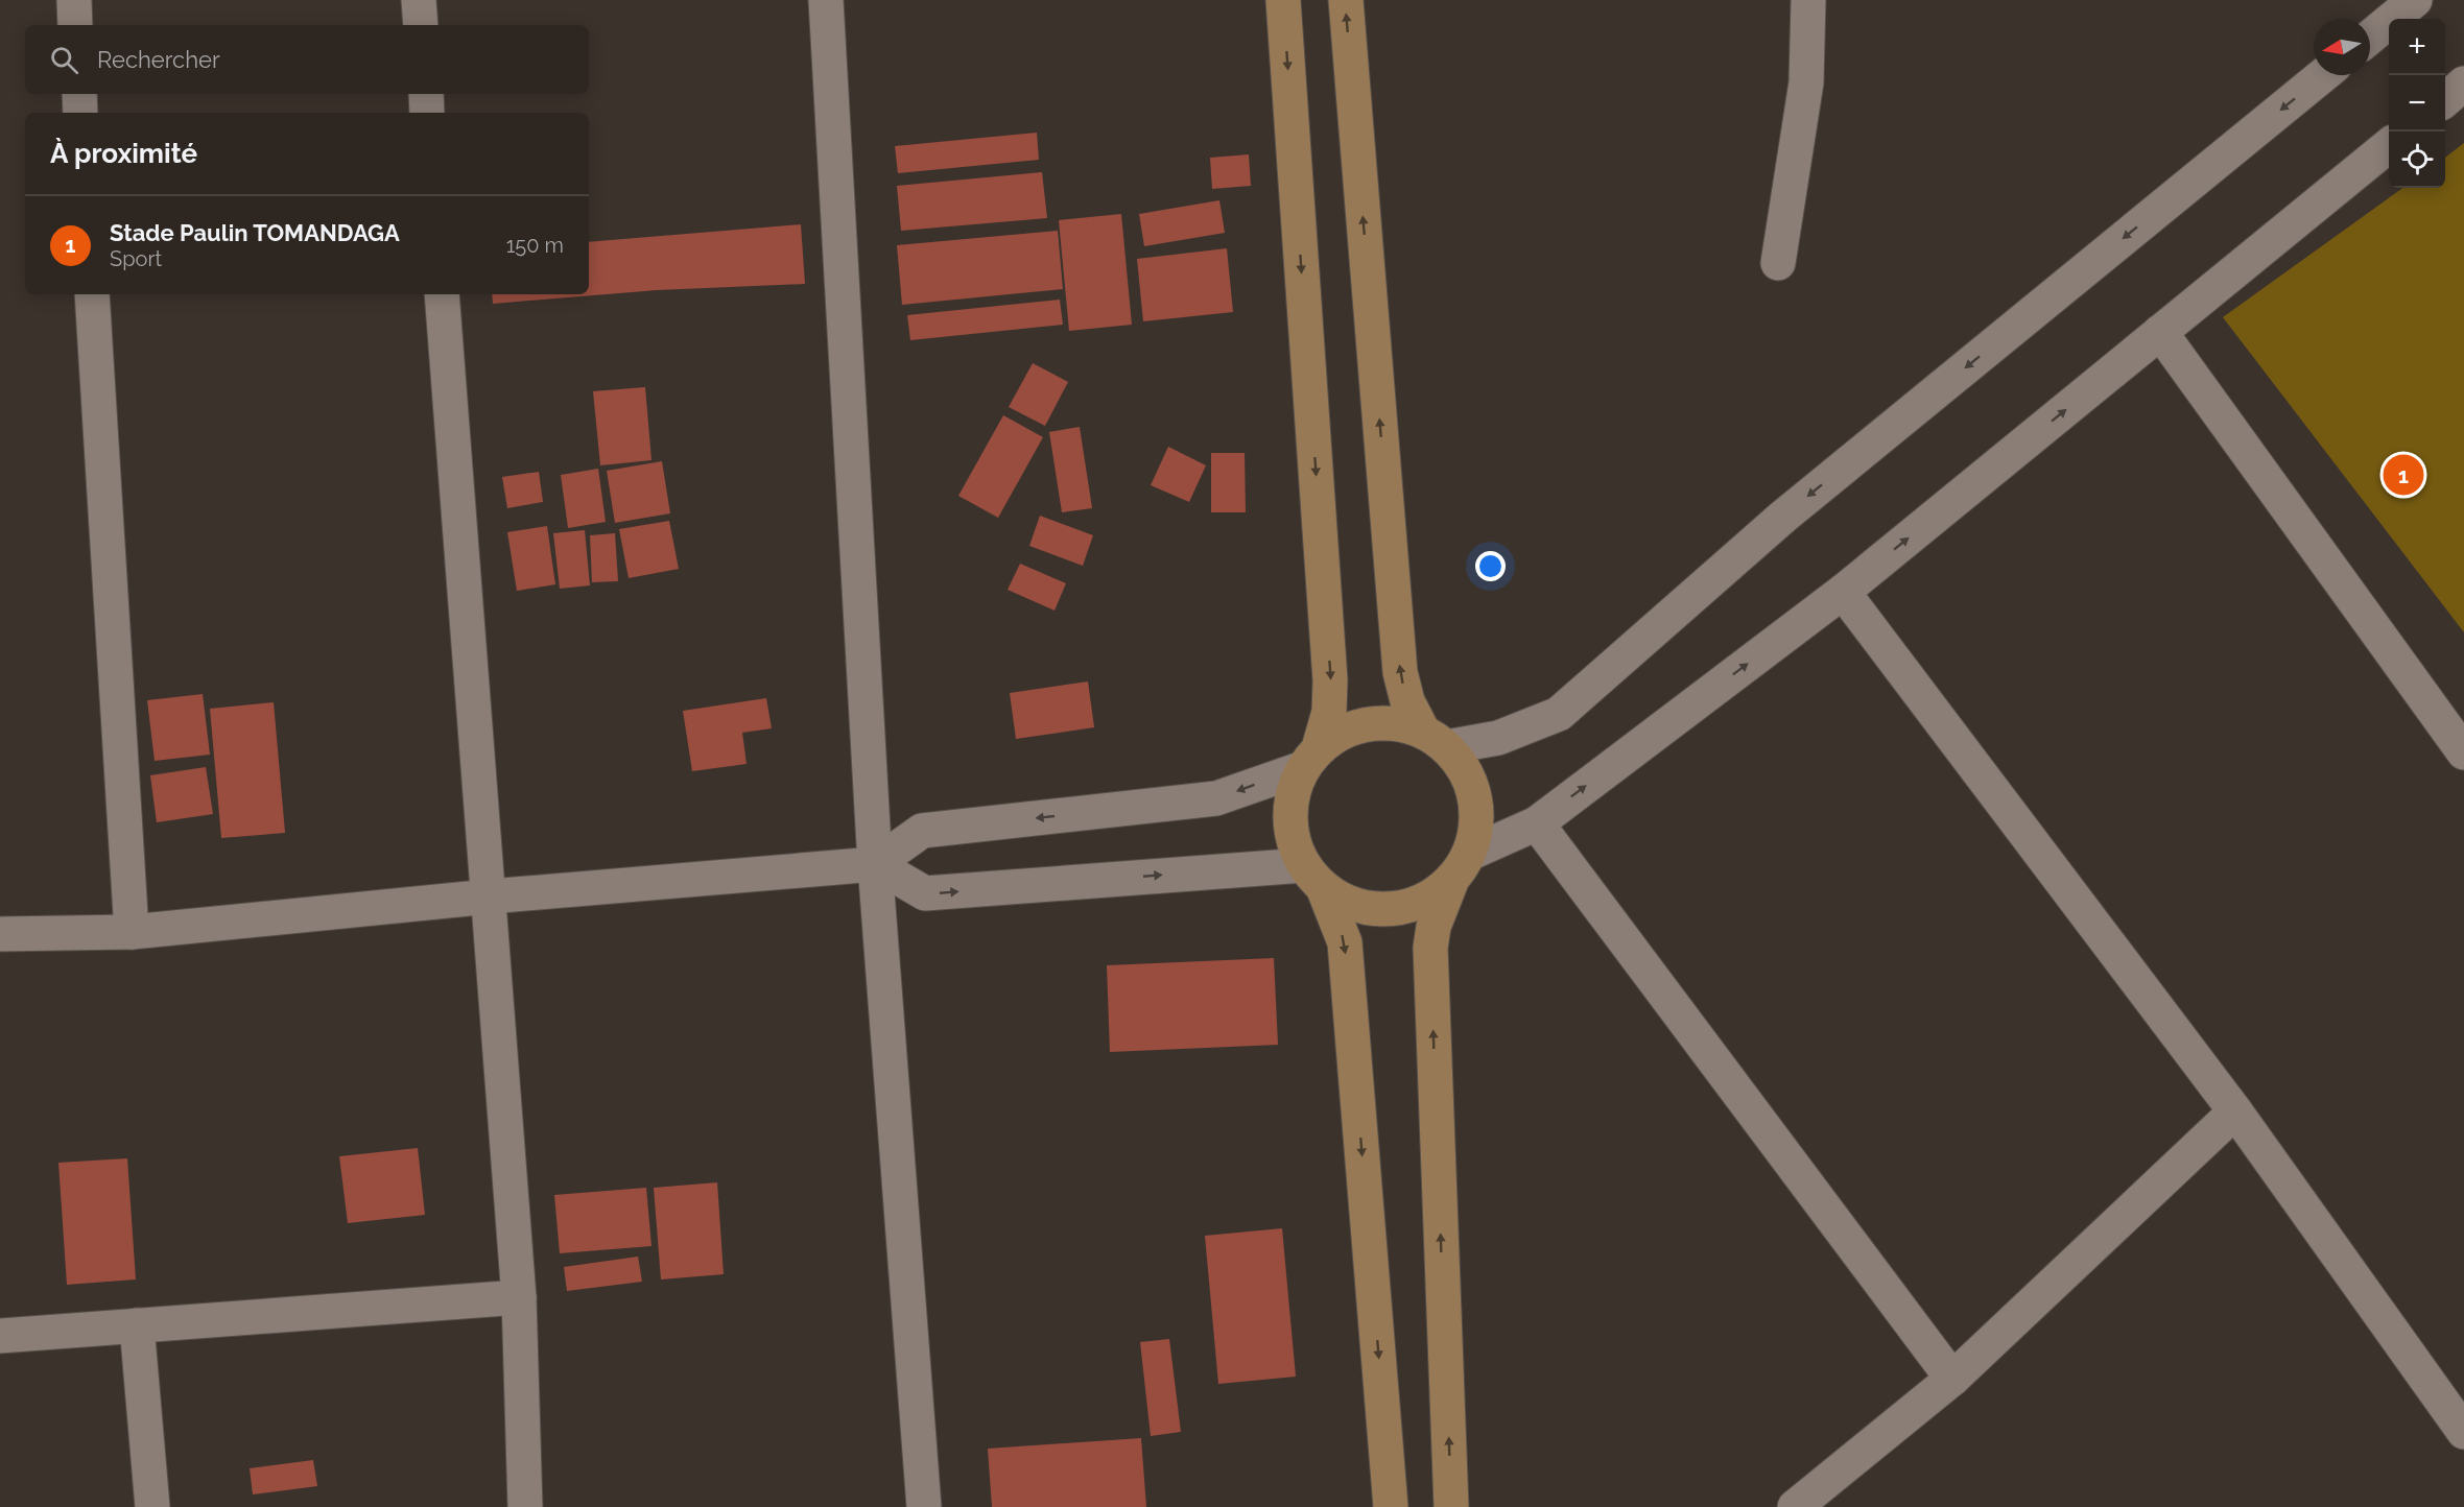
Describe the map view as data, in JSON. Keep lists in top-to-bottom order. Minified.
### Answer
{"north":"left","page":{"map_buttons":["+","−"],"search":"Rechercher","heading":"À proximité","list":[{"mark":"1","name":"Stade Paulin TOMANDAGA","note":"Sport","value":"150 m"}],"pins":"1"}}
